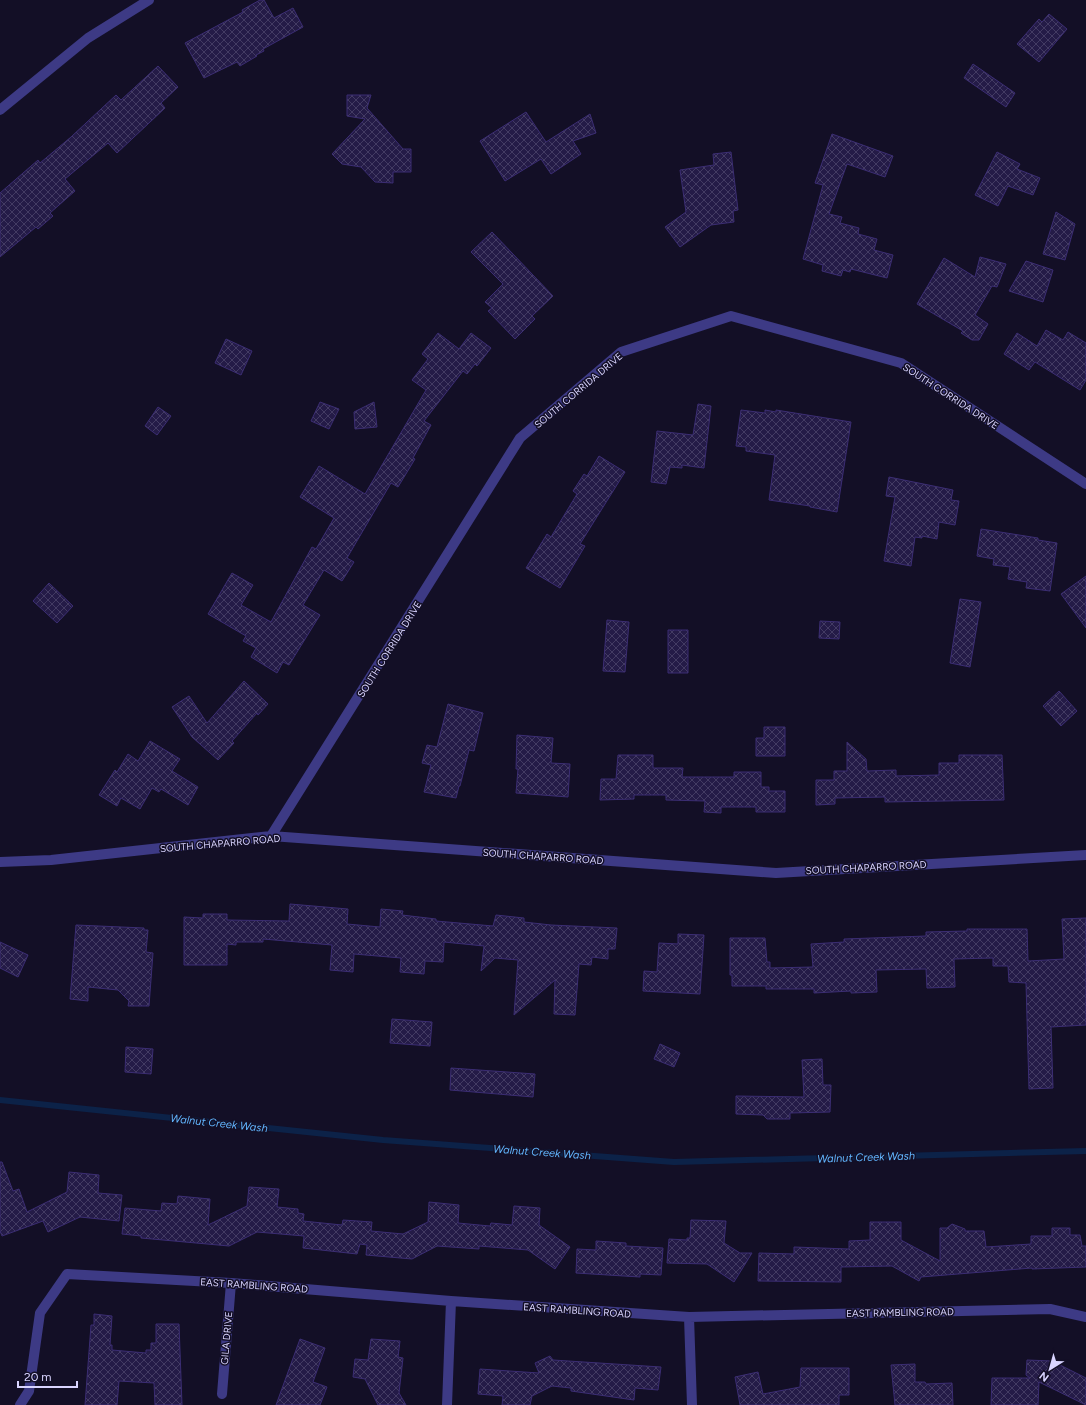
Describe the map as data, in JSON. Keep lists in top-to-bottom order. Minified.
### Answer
{"streets":{"street":["SOUTH CORRIDA DRIVE","SOUTH CHAPARRO ROAD","EAST RAMBLING ROAD","GILA DRIVE"]},"crossings":[["SOUTH CORRIDA DRIVE","SOUTH CHAPARRO ROAD"],["EAST RAMBLING ROAD","GILA DRIVE"]],"water":["Walnut Creek Wash"],"scale_bar":"20 m","north":"bottom left"}
